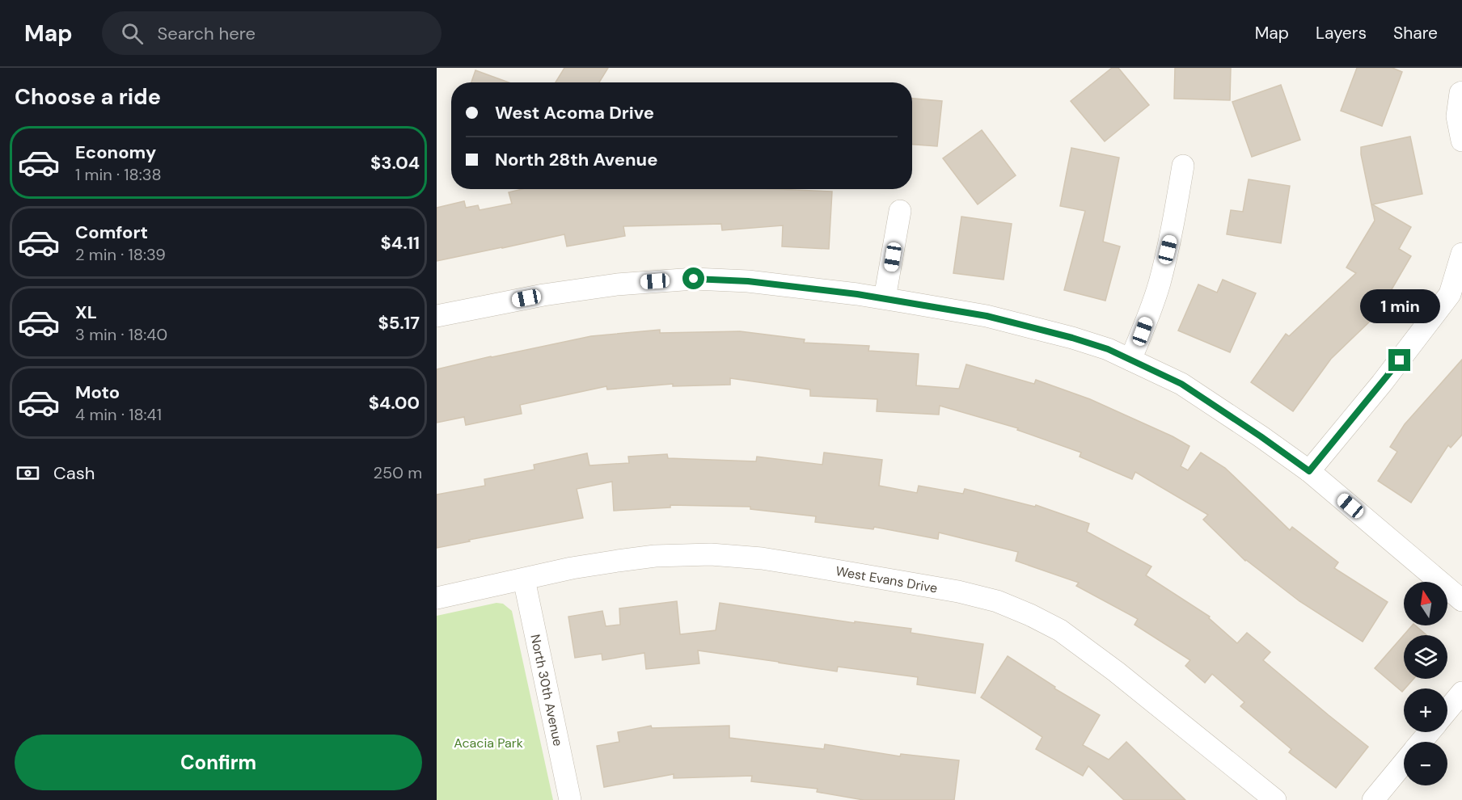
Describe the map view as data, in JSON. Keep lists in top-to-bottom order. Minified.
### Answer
{"streets":{"street":["West Evans Drive","North 30th Avenue"]},"crossings":[["West Evans Drive","North 30th Avenue"]],"parks":["Acacia Park"],"north":"top","page":{"header":"Map","search":"Search here","nav":["Map","Layers","Share"],"heading":"Choose a ride","banner":["West Acoma Drive","North 28th Avenue"],"list":[{"name":"Economy","note":"1 min · 18:38","value":"$3.04"},{"name":"Comfort","note":"2 min · 18:39","value":"$4.11"},{"name":"XL","note":"3 min · 18:40","value":"$5.17"},{"name":"Moto","note":"4 min · 18:41","value":"$4.00"}],"bubble":"1 min","pay":["Cash","250 m"],"map_buttons":["+","−"],"buttons":"Confirm"}}
